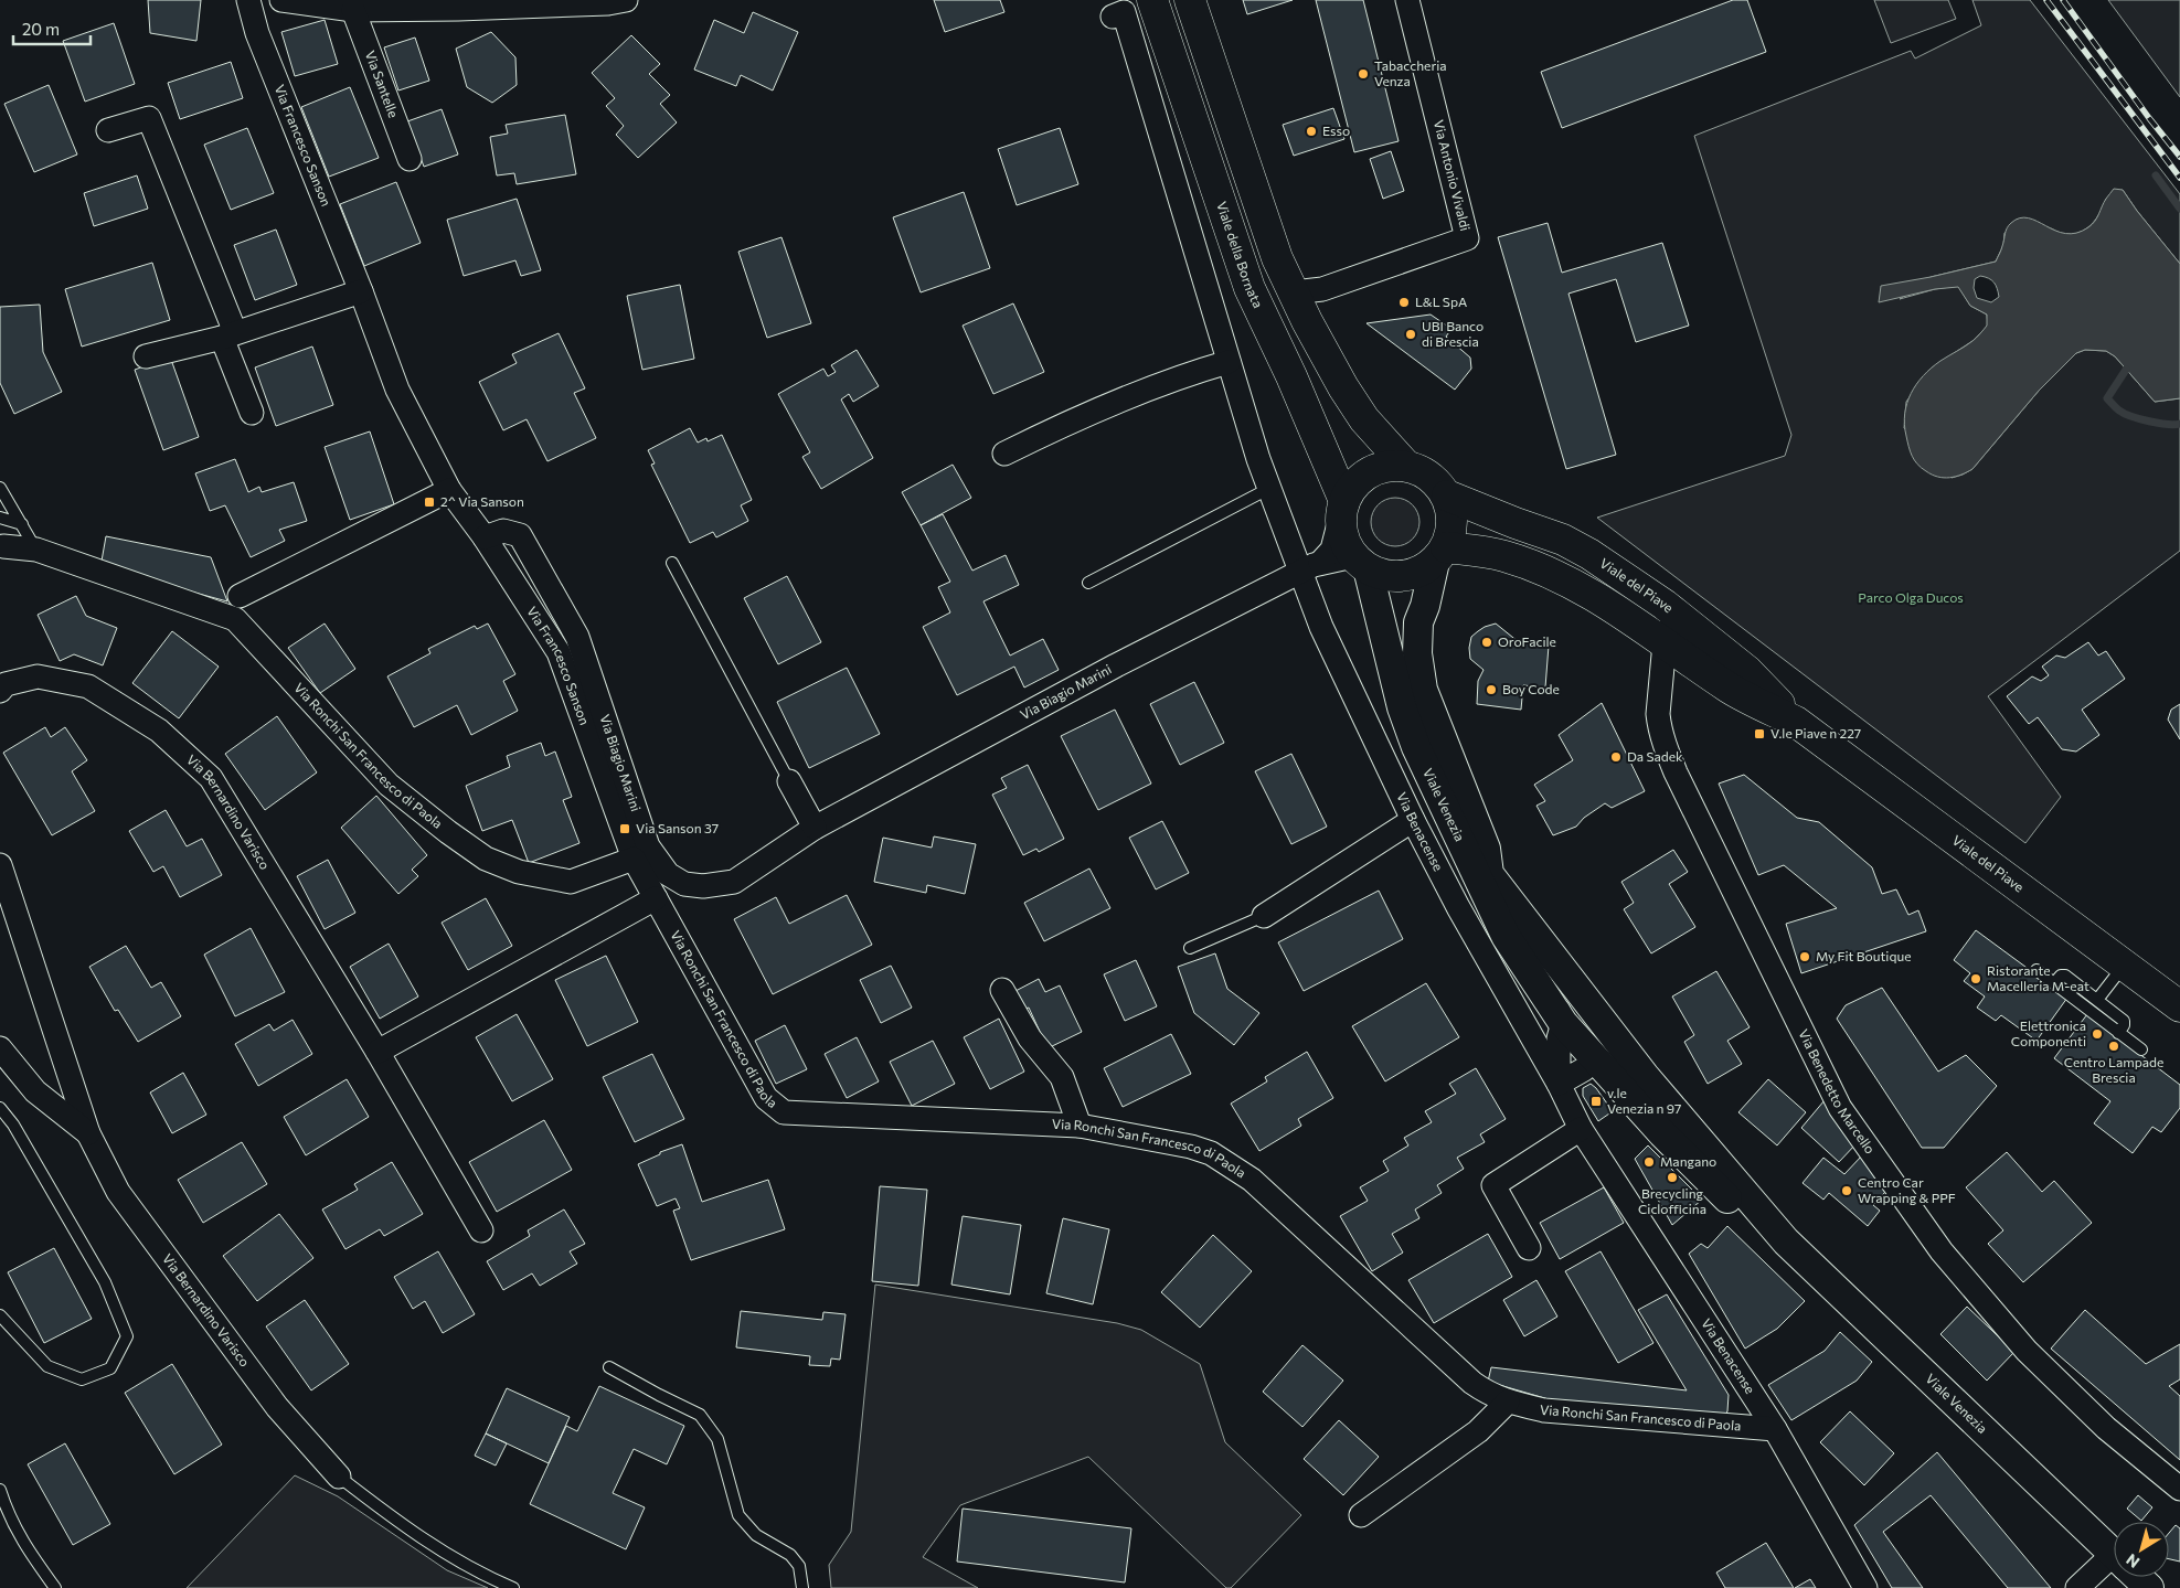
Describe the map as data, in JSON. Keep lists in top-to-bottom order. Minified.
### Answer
{"streets":{"main road":["Viale della Bornata","Viale del Piave"],"street":["Via Santelle","Via Francesco Sanson","Via Antonio Vivaldi","Via Biagio Marini","Via Ronchi San Francesco di Paola","Viale Venezia","Via Bernardino Varisco","Via Benacense","Via Benedetto Marcello"]},"crossings":[["Via Francesco Sanson","Via Biagio Marini"],["Via Francesco Sanson","Via Ronchi San Francesco di Paola"],["Viale della Bornata","Viale del Piave"],["Viale della Bornata","Via Biagio Marini"],["Viale della Bornata","Viale Venezia"],["Viale del Piave","Via Biagio Marini"],["Viale del Piave","Viale Venezia"],["Viale del Piave","Via Benedetto Marcello"],["Via Biagio Marini","Viale Venezia"],["Via Biagio Marini","Via Benacense"],["Via Ronchi San Francesco di Paola","Via Benacense"],["Viale Venezia","Via Benacense"]],"parks":["Parco Olga Ducos"],"places":{"other":["Tabaccheria Venza","Esso","L&L SpA","UBI Banco di Brescia","OroFacile","Boy Code","Da Sadek","My Fit Boutique","Ristorante Macelleria M-eat","Elettronica Componenti","Centro Lampade Brescia","Mangano","Brecycling Ciclofficina","Centro Car Wrapping & PPF"],"transit":["2^ Via Sanson","V.le Piave n 227","Via Sanson 37","v.le Venezia n 97"]},"scale_bar":"20 m","north":"bottom left"}
